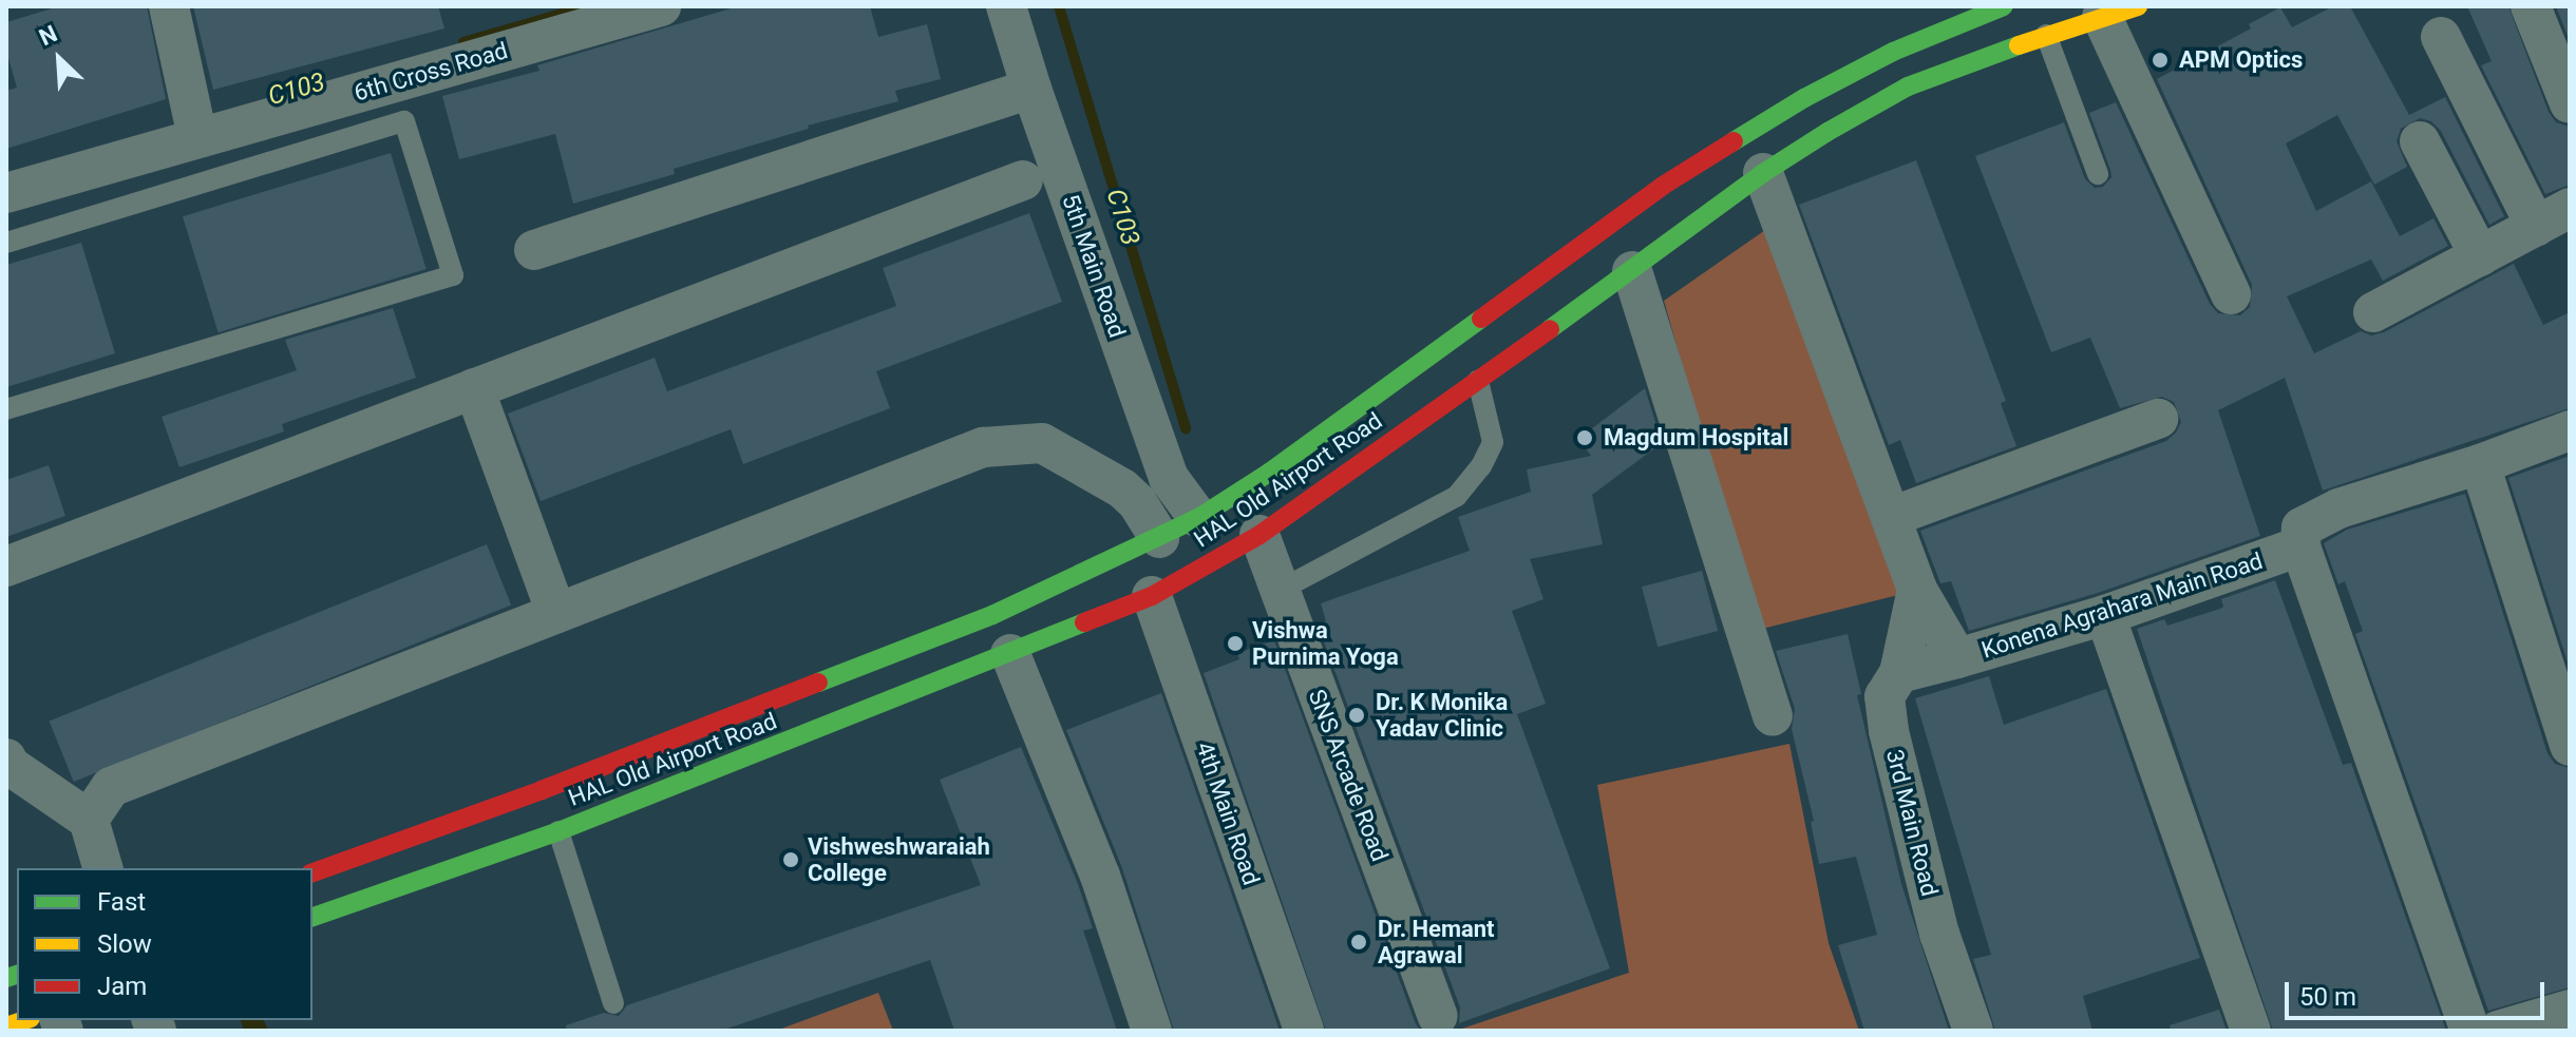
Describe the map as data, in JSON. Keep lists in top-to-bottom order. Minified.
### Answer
{"streets":{"main road":["HAL Old Airport Road"],"street":["6th Cross Road","5th Main Road","Konena Agrahara Main Road","SNS Arcade Road","4th Main Road","3rd Main Road"]},"crossings":[["5th Main Road","HAL Old Airport Road"],["HAL Old Airport Road","Konena Agrahara Main Road"],["HAL Old Airport Road","SNS Arcade Road"],["HAL Old Airport Road","4th Main Road"],["Konena Agrahara Main Road","3rd Main Road"]],"water":["C103"],"places":["APM Optics","Magdum Hospital","Vishwa Purnima Yoga","Dr. K Monika Yadav Clinic","Vishweshwaraiah College","Dr. Hemant Agrawal"],"legend":["Fast","Slow","Jam"],"scale_bar":"50 m","north":"top left"}
